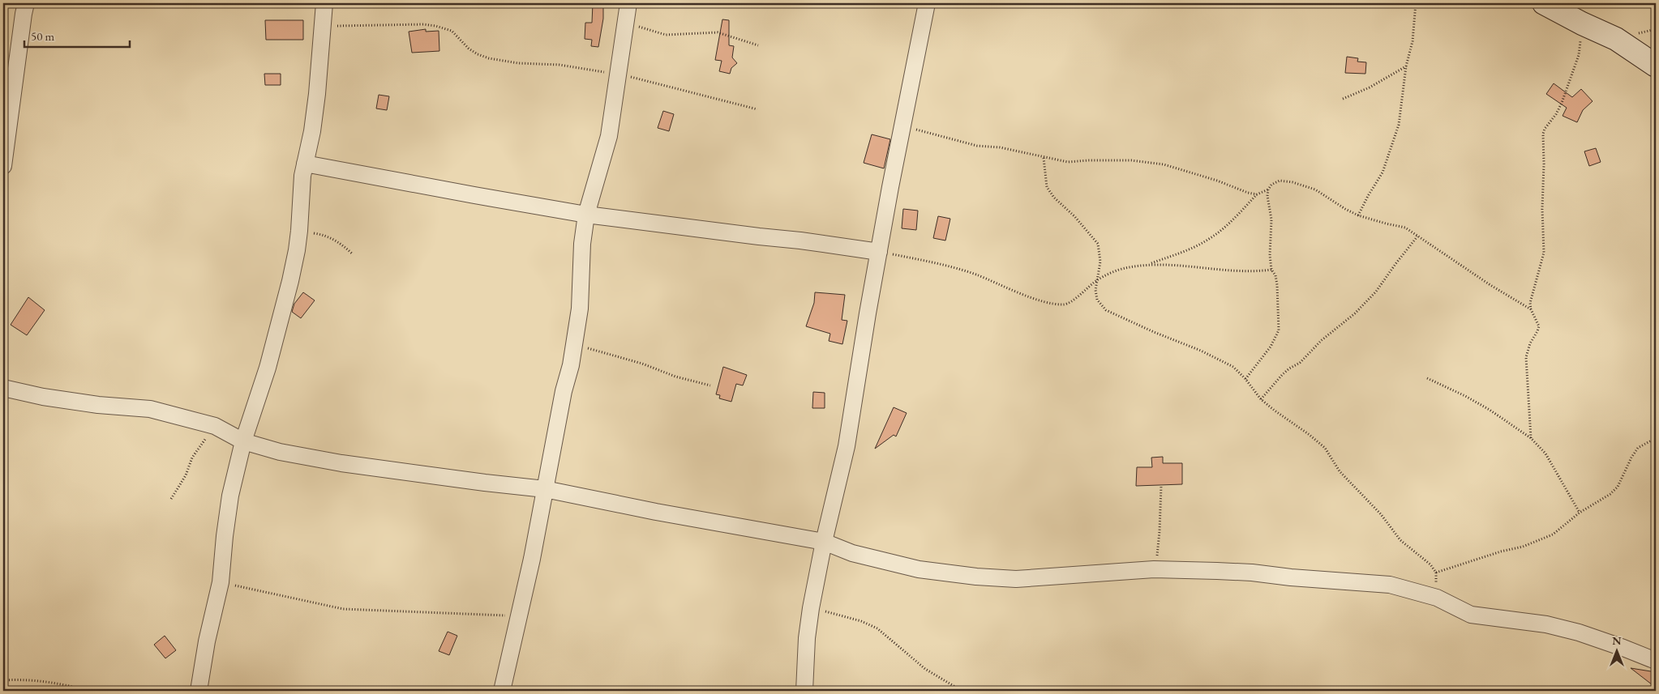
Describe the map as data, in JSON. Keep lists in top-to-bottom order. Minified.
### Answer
{"scale_bar":"50 m","north":"top"}
